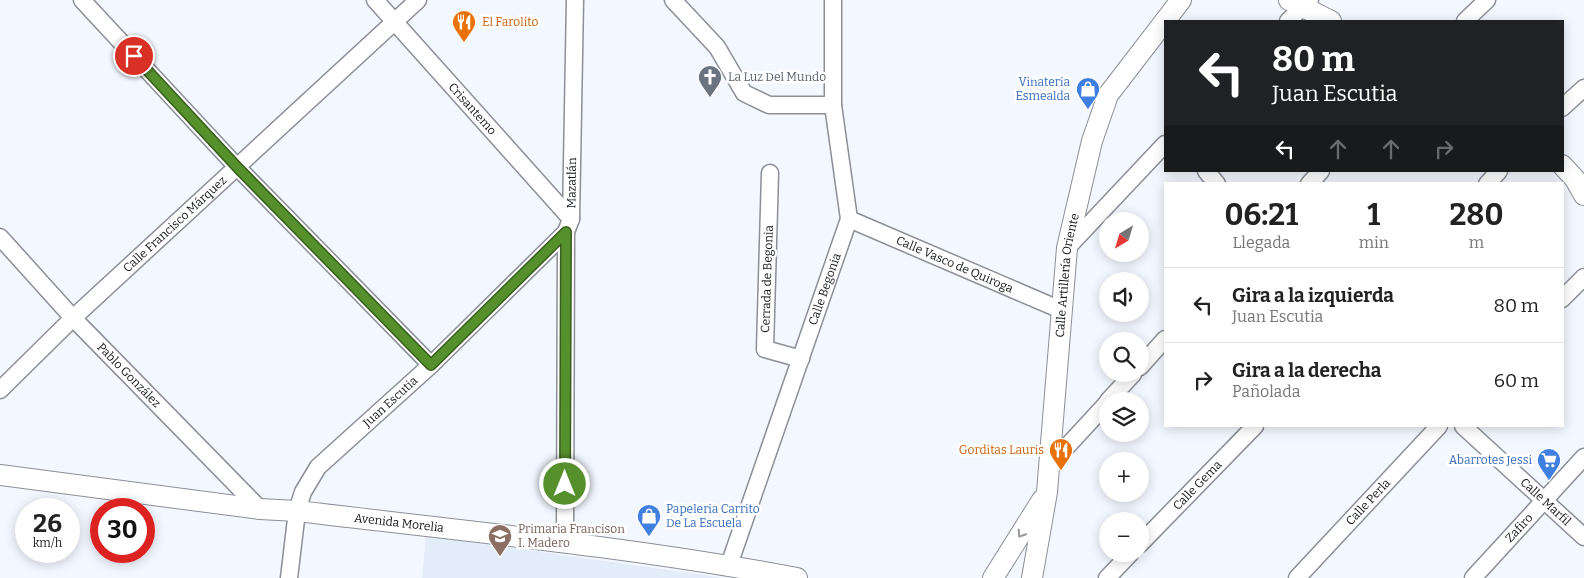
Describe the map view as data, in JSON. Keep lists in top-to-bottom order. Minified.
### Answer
{"streets":{"street":["Crisantemo","Mazatlán","Calle Francisco Márquez","Calle Vasco de Quiroga","Calle Artillería Oriente","Cerrada de Begonia","Calle Begonia","Pablo González","Juan Escutia","Calle Gema","Calle Perla","Calle Marfil","Avenida Morelia","Zafiro"]},"crossings":[["Crisantemo","Mazatlán"],["Crisantemo","Calle Francisco Márquez"],["Crisantemo","Juan Escutia"],["Mazatlán","Juan Escutia"],["Mazatlán","Avenida Morelia"],["Calle Francisco Márquez","Pablo González"],["Calle Vasco de Quiroga","Calle Artillería Oriente"],["Calle Vasco de Quiroga","Calle Begonia"],["Cerrada de Begonia","Calle Begonia"],["Calle Begonia","Avenida Morelia"],["Pablo González","Avenida Morelia"],["Juan Escutia","Avenida Morelia"],["Calle Marfil","Zafiro"]],"places":{"restaurant":["El Farolito","Gorditas Lauris"],"church":["La Luz Del Mundo"],"shop":["Vinateria Esmealda","Papeleria Carrito De La Escuela"],"supermarket":["Abarrotes Jessi"],"school or university":["Primaria Francison I. Madero"]},"north":"bottom left","page":{"turn":["80 m","Juan Escutia"],"eta":["06:21","Llegada","1","min","280","m"],"map_buttons":["+","−"],"list":[{"name":"Gira a la izquierda","note":"Juan Escutia","value":"80 m"},{"name":"Gira a la derecha","note":"Pañolada","value":"60 m"}],"speed":"26 km/h","limit":"30"}}
